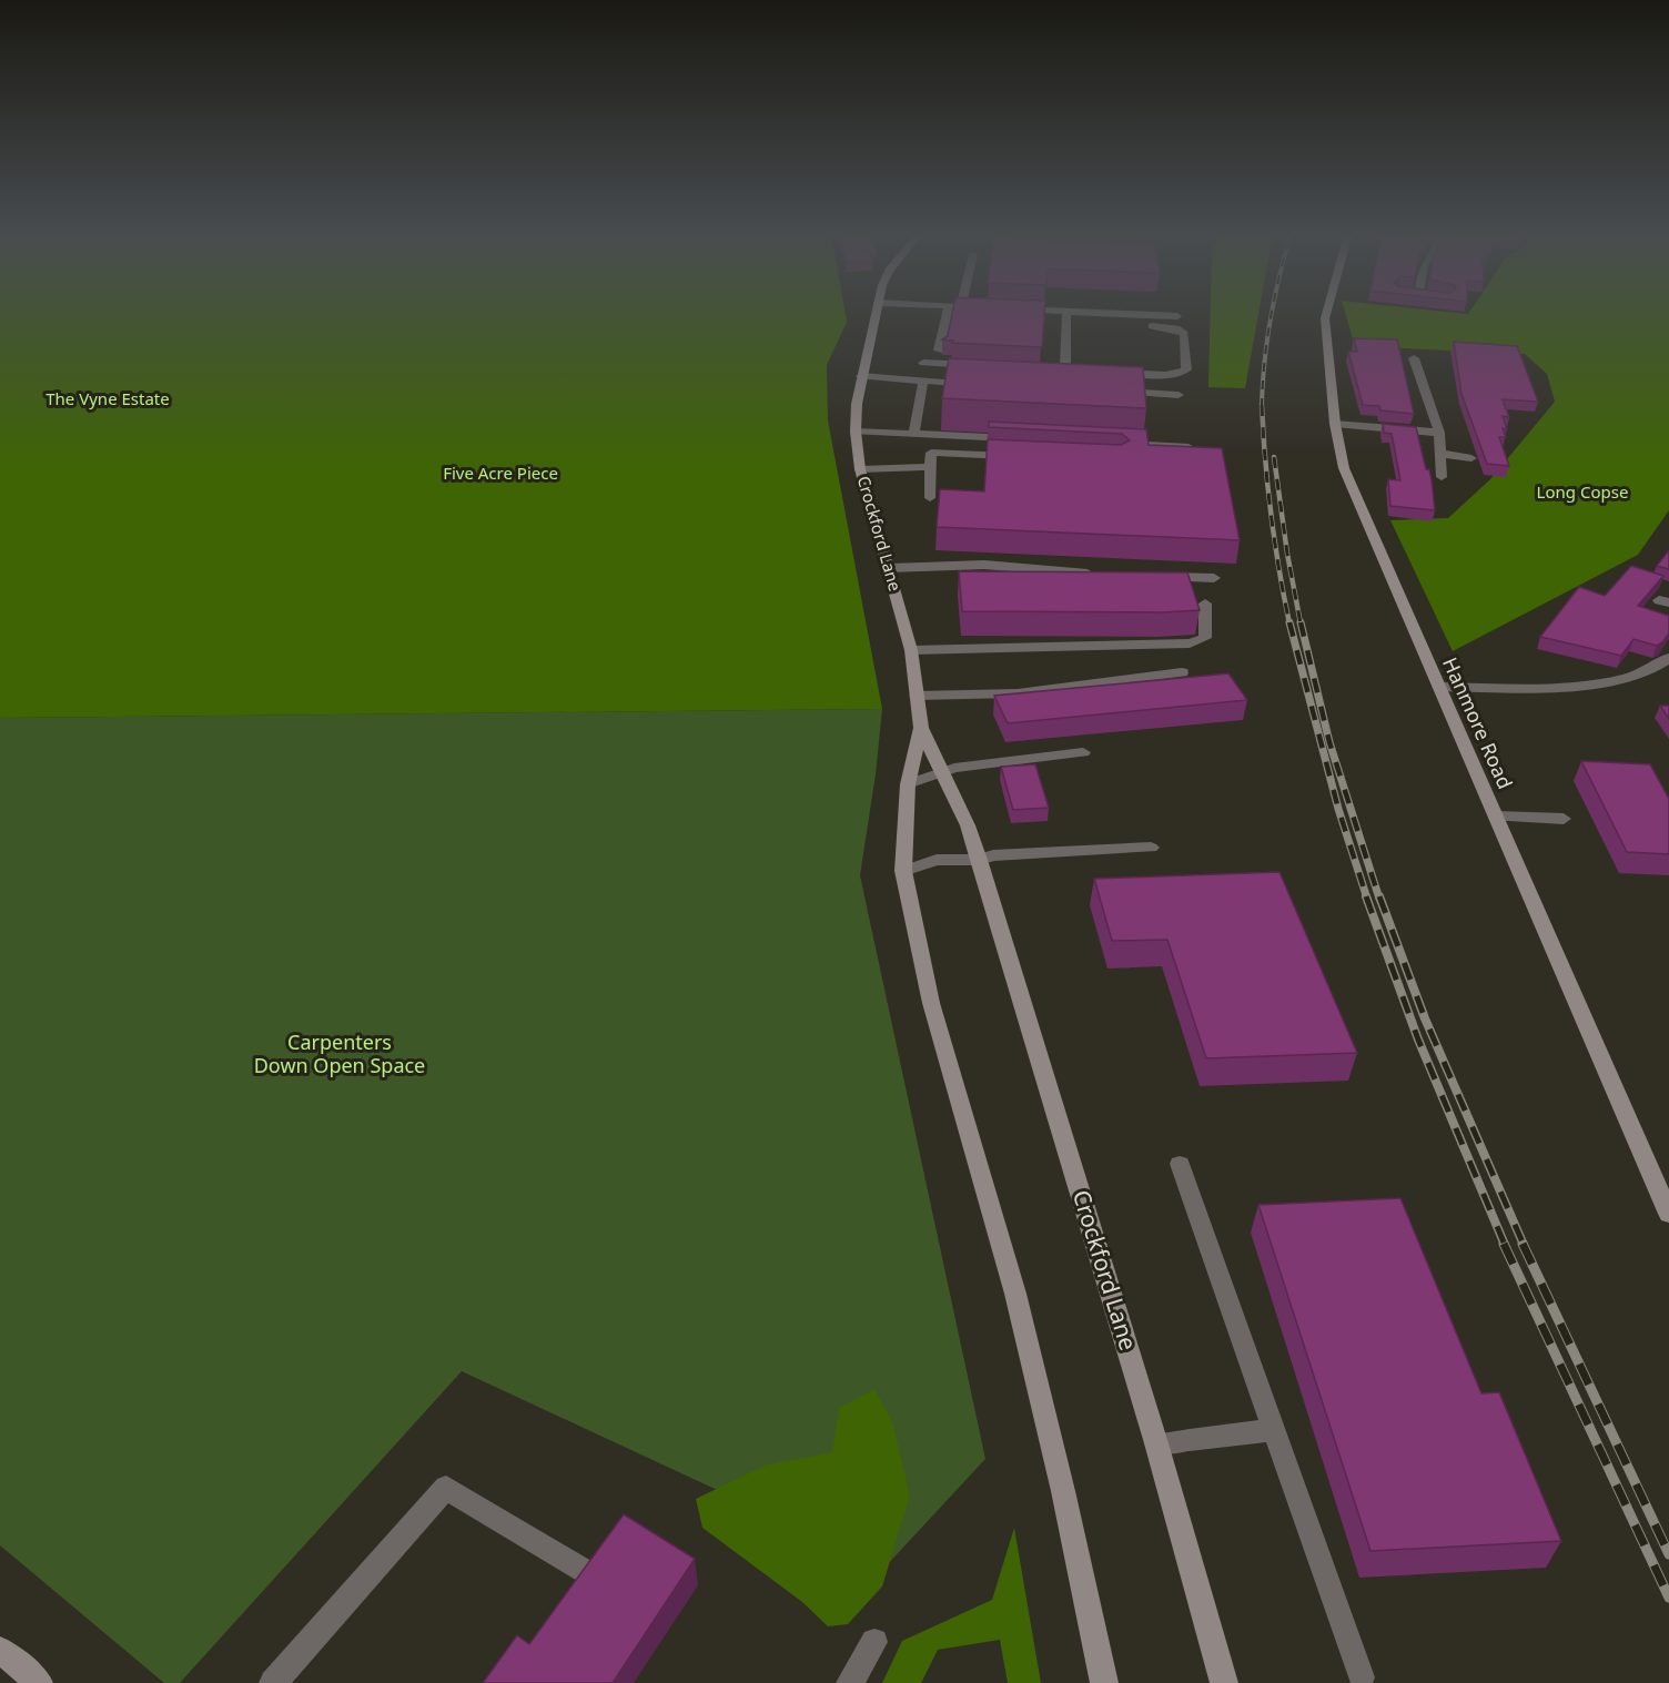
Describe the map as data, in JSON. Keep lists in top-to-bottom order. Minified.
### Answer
{"streets":{"street":["Crockford Lane","Hanmore Road"]},"parks":["The Vyne Estate","Five Acre Piece","Long Copse","Carpenters Down Open Space"]}
